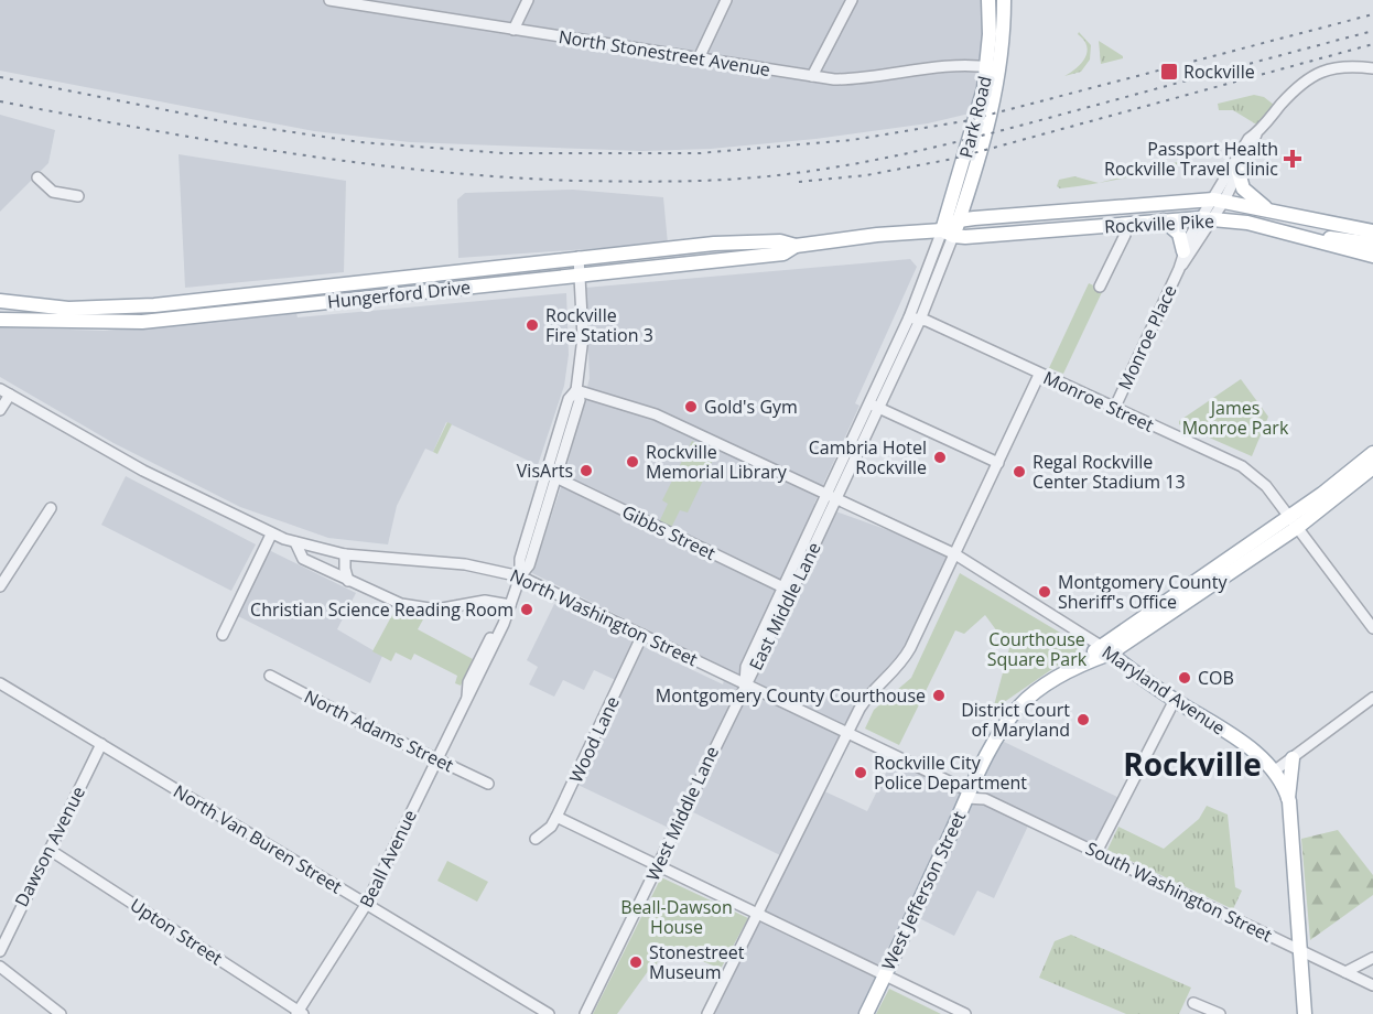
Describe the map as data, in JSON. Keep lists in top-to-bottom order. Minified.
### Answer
{"streets":{"main road":["Park Road","Rockville Pike","Hungerford Drive","Maryland Avenue","West Jefferson Street"],"street":["North Stonestreet Avenue","Monroe Place","Monroe Street","Gibbs Street","East Middle Lane","North Washington Street","North Adams Street","Wood Lane","West Middle Lane","North Van Buren Street","Dawson Avenue","Beall Avenue","South Washington Street","Upton Street"]},"crossings":[["North Stonestreet Avenue","Park Road"],["Park Road","Rockville Pike"],["Park Road","Hungerford Drive"],["Park Road","East Middle Lane"],["Rockville Pike","Hungerford Drive"],["Rockville Pike","Monroe Place"],["Rockville Pike","East Middle Lane"],["Hungerford Drive","East Middle Lane"],["Hungerford Drive","Beall Avenue"],["Monroe Place","Monroe Street"],["Monroe Street","East Middle Lane"],["Gibbs Street","East Middle Lane"],["Gibbs Street","Beall Avenue"],["East Middle Lane","North Washington Street"],["East Middle Lane","Maryland Avenue"],["East Middle Lane","West Middle Lane"],["North Washington Street","Wood Lane"],["North Washington Street","West Middle Lane"],["North Washington Street","Beall Avenue"],["North Washington Street","South Washington Street"],["Maryland Avenue","Beall Avenue"],["Maryland Avenue","West Jefferson Street"],["Maryland Avenue","South Washington Street"],["North Adams Street","Beall Avenue"],["North Van Buren Street","Dawson Avenue"],["North Van Buren Street","Beall Avenue"],["Dawson Avenue","Upton Street"],["Beall Avenue","Upton Street"],["West Jefferson Street","South Washington Street"]],"districts":["Rockville"],"parks":["James Monroe Park","Courthouse Square Park","Beall-Dawson House"],"places":{"transit":["Rockville"],"health":["Passport Health Rockville Travel Clinic"],"other":["Rockville Fire Station 3","Gold's Gym","Cambria Hotel Rockville","Rockville Memorial Library","VisArts","Regal Rockville Center Stadium 13","Montgomery County Sheriff's Office","Christian Science Reading Room","COB","Montgomery County Courthouse","District Court of Maryland","Rockville City Police Department","Stonestreet Museum"]}}
